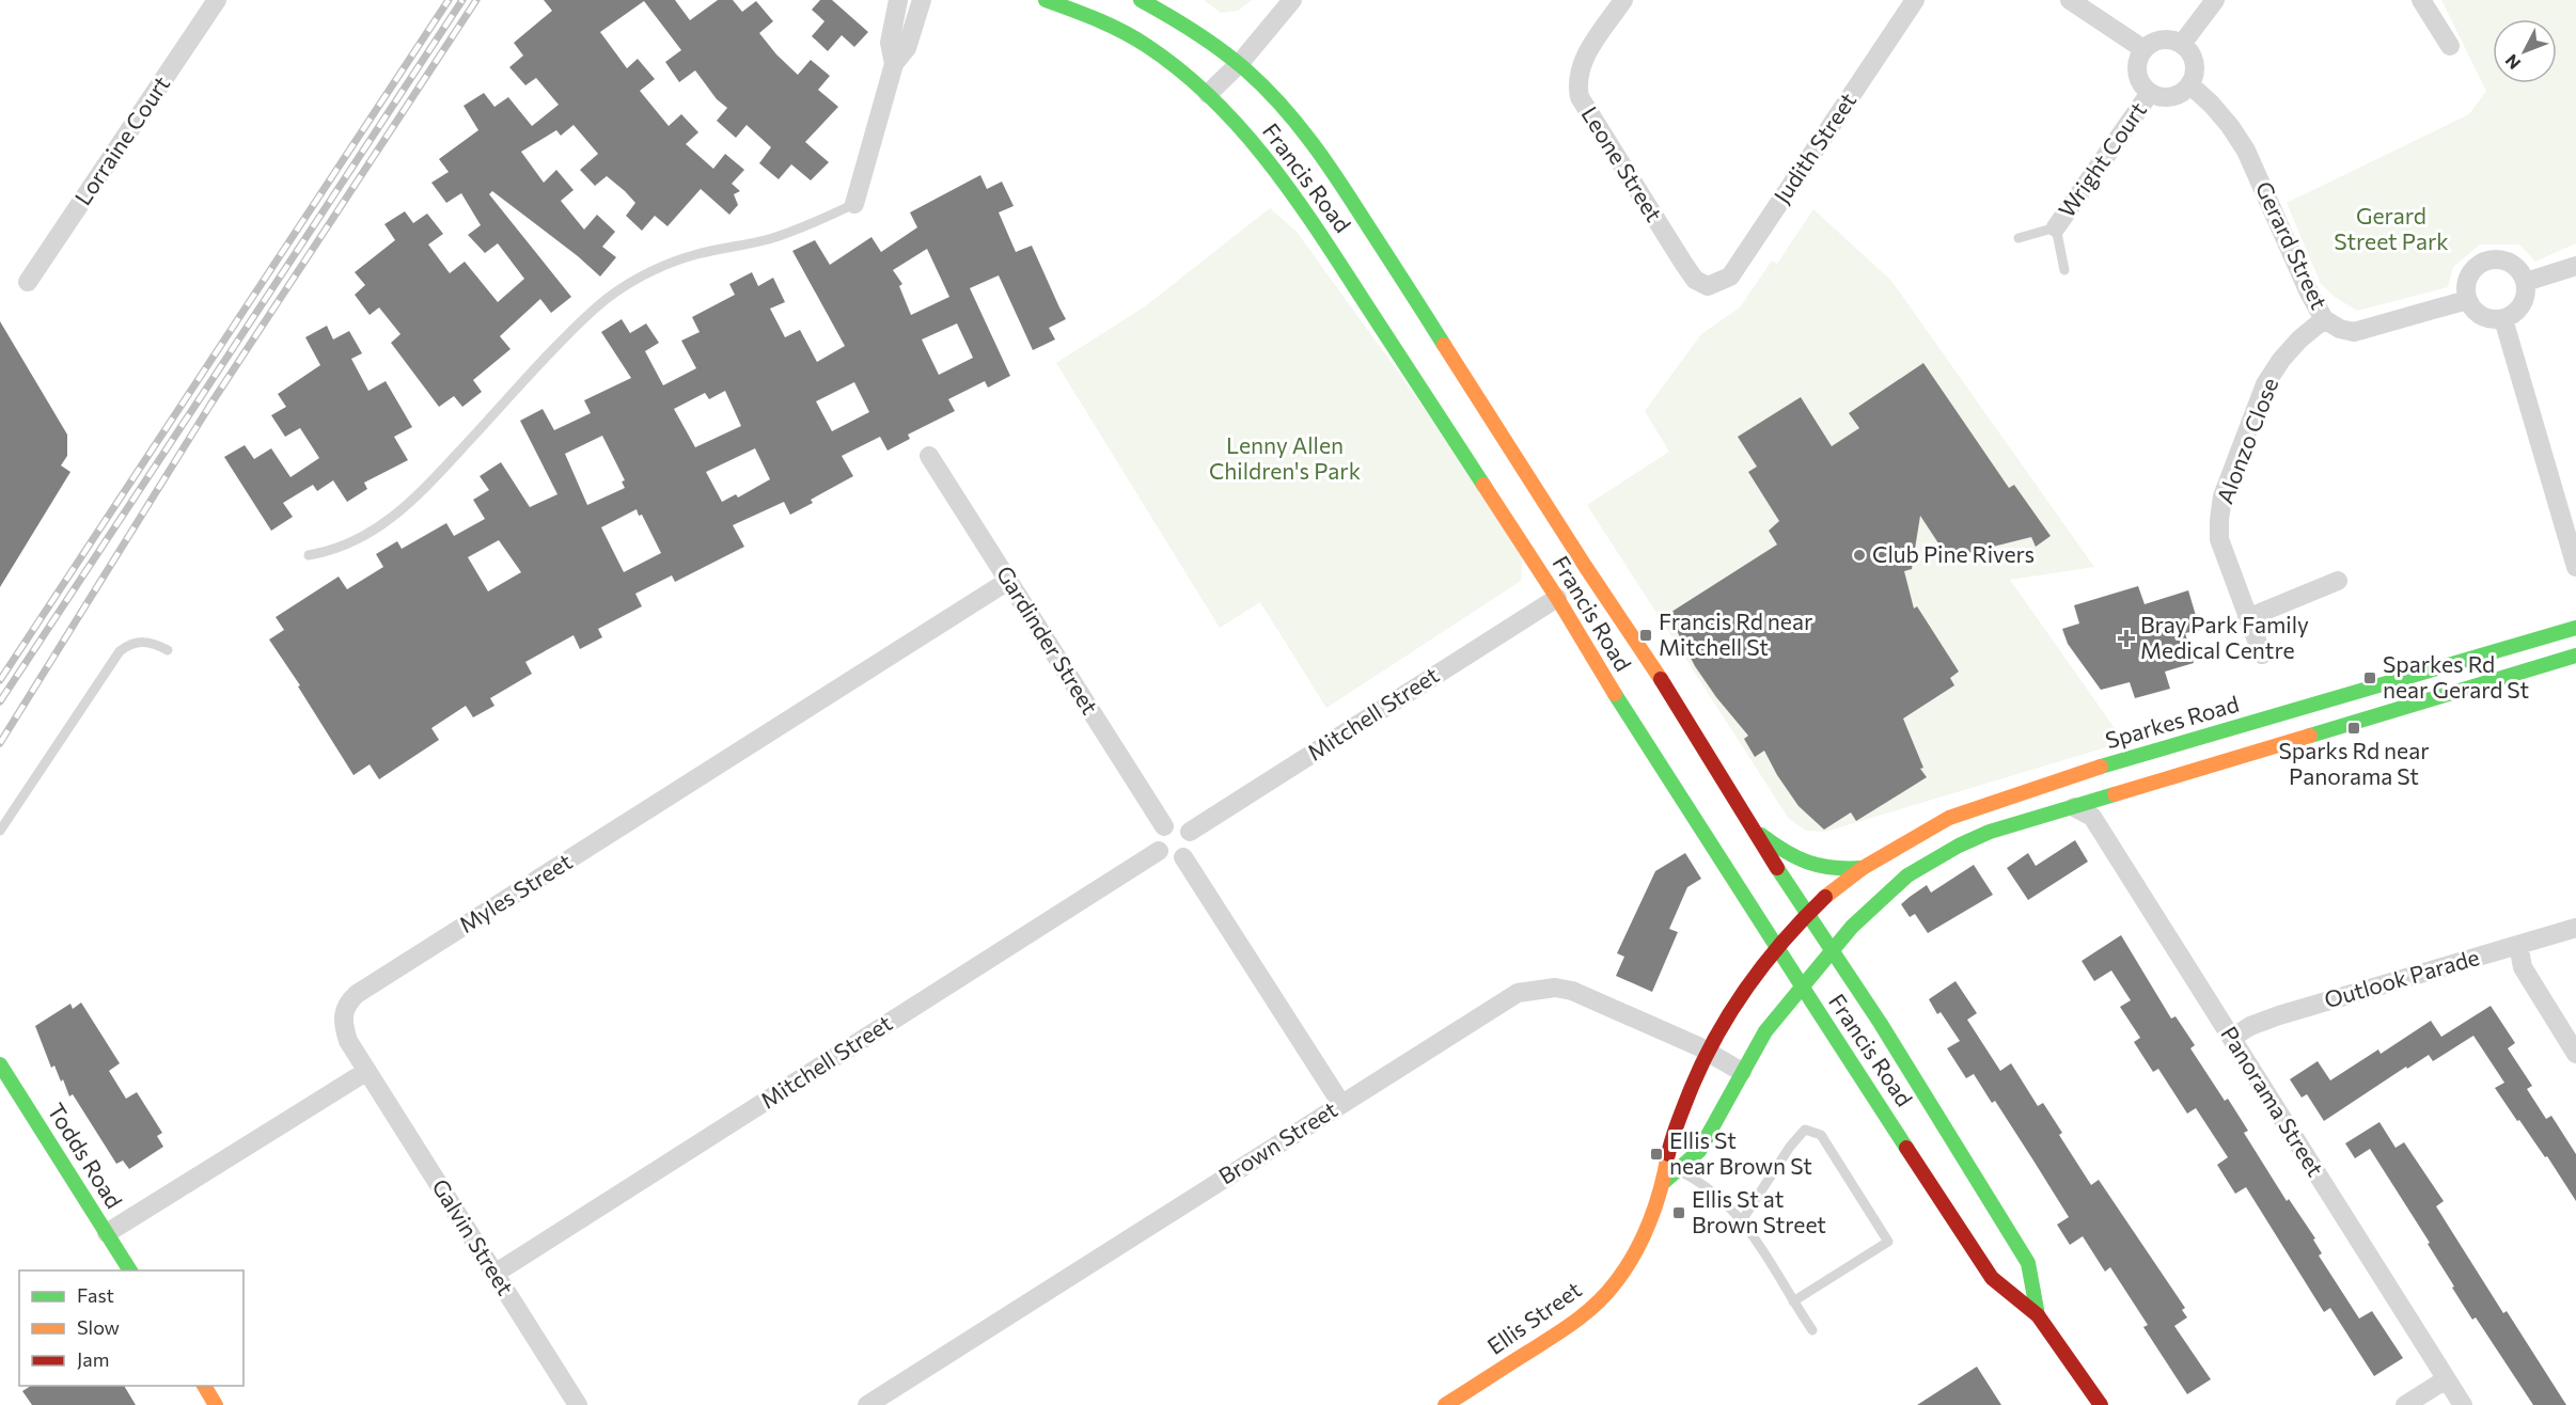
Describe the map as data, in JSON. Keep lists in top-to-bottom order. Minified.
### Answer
{"streets":{"main road":["Francis Road","Sparkes Road","Todds Road","Ellis Street"],"street":["Lorraine Court","Judith Street","Wright Court","Leone Street","Gerard Street","Alonzo Close","Gardinder Street","Mitchell Street","Myles Street","Outlook Parade","Panorama Street","Brown Street","Galvin Street"]},"crossings":[["Judith Street","Leone Street"],["Wright Court","Gerard Street"],["Francis Road","Mitchell Street"],["Francis Road","Sparkes Road"],["Francis Road","Ellis Street"],["Gerard Street","Alonzo Close"],["Gardinder Street","Mitchell Street"],["Gardinder Street","Myles Street"],["Mitchell Street","Galvin Street"],["Sparkes Road","Ellis Street"],["Myles Street","Galvin Street"],["Outlook Parade","Panorama Street"],["Brown Street","Ellis Street"]],"parks":["Gerard Street Park","Lenny Allen Children's Park"],"places":{"other":["Club Pine Rivers"],"transit":["Francis Rd near Mitchell St","Sparkes Rd near Gerard St","Sparks Rd near Panorama St","Ellis St near Brown St","Ellis St at Brown Street"],"health":["Bray Park Family Medical Centre"]},"legend":["Fast","Slow","Jam"],"north":"bottom left"}
